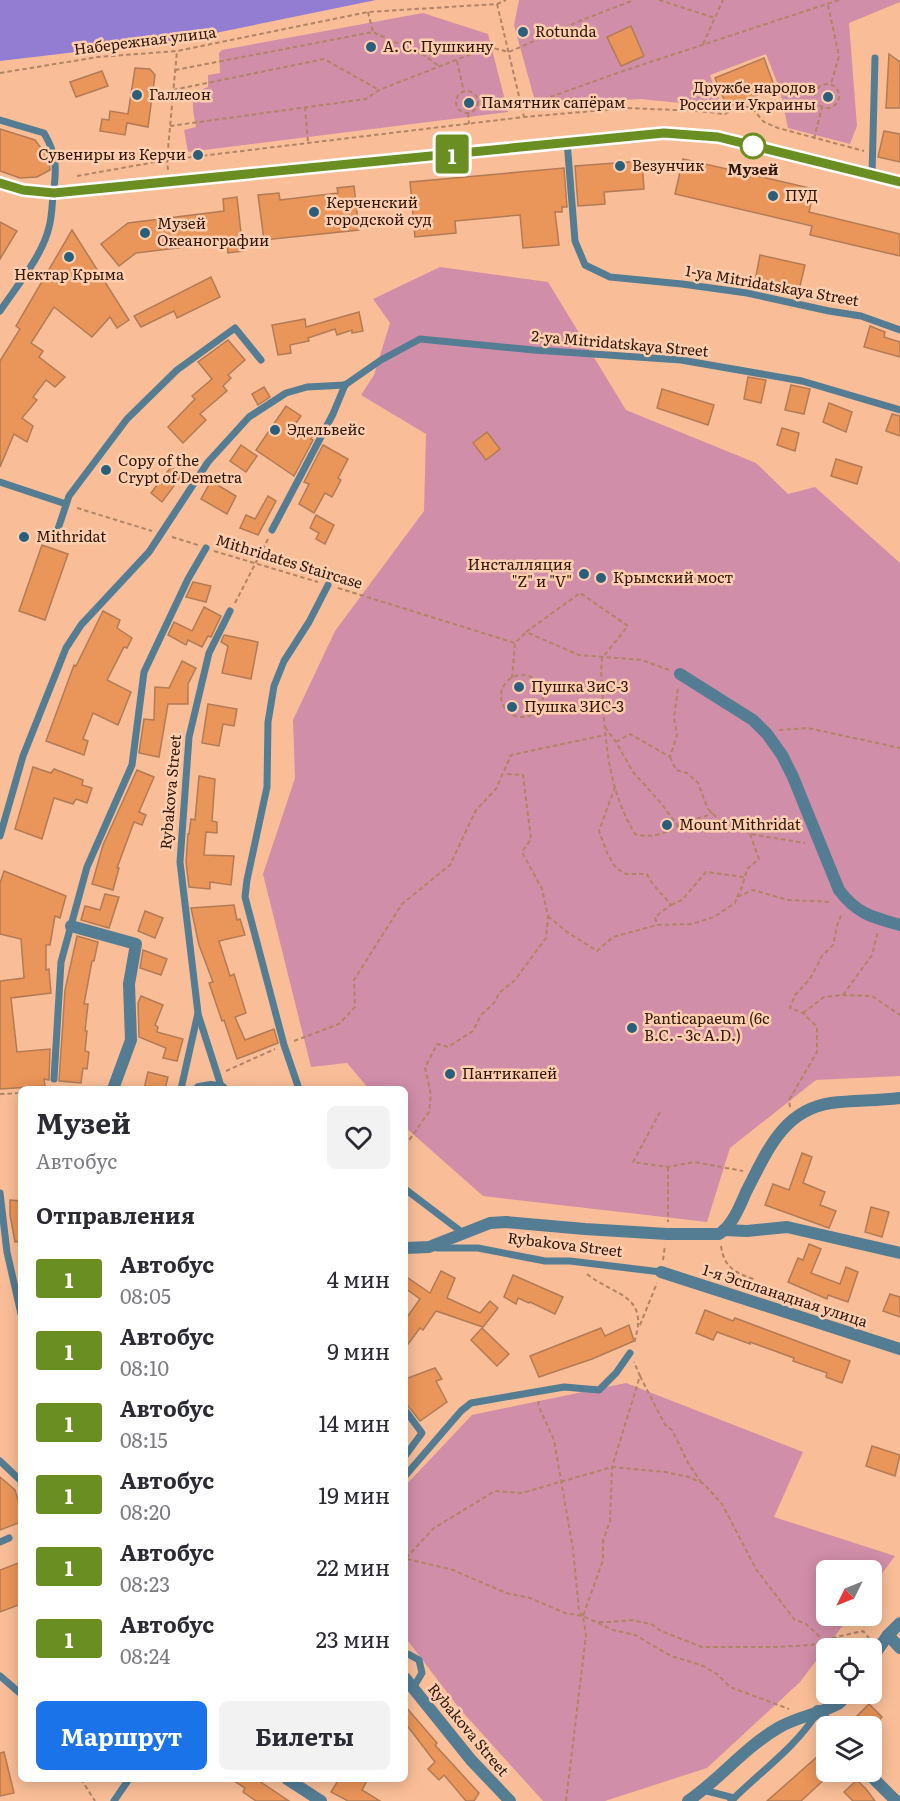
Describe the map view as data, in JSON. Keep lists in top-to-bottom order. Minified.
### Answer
{"streets":{"street":["Rybakova Street","1-я Эспланадная улица"],"lane":["1-ya Mitridatskaya Street","2-ya Mitridatskaya Street"],"path":["Набережная улица","Mithridates Staircase"]},"crossings":[["Rybakova Street","1-я Эспланадная улица"]],"places":["Rotunda","А. С. Пушкину","Галлеон","Дружбе народов России и Украины","Памятник сапёрам","Музей","Сувениры из Керчи","Везунчик","ПУД","Керченский городской суд","Музей Океанографии","Нектар Крыма","Эдельвейс","Copy of the Crypt of Demetra","Mithridat","Инсталляция \"Z\" и \"V\"","Крымский мост","Пушка ЗиС-3","Пушка ЗИС-3","Mount Mithridat","Panticapaeum (6c B.C. - 3c A.D.)","Пантикапей"],"lines":["bus line 1"],"north":"bottom left","page":{"on_map":"1","heading":[["Музей","Автобус"],"Отправления"],"list":[{"mark":"1","name":"Автобус","note":"08:05","value":"4 мин"},{"mark":"1","name":"Автобус","note":"08:10","value":"9 мин"},{"mark":"1","name":"Автобус","note":"08:15","value":"14 мин"},{"mark":"1","name":"Автобус","note":"08:20","value":"19 мин"},{"mark":"1","name":"Автобус","note":"08:23","value":"22 мин"},{"mark":"1","name":"Автобус","note":"08:24","value":"23 мин"}],"buttons":["Маршрут","Билеты"]}}
